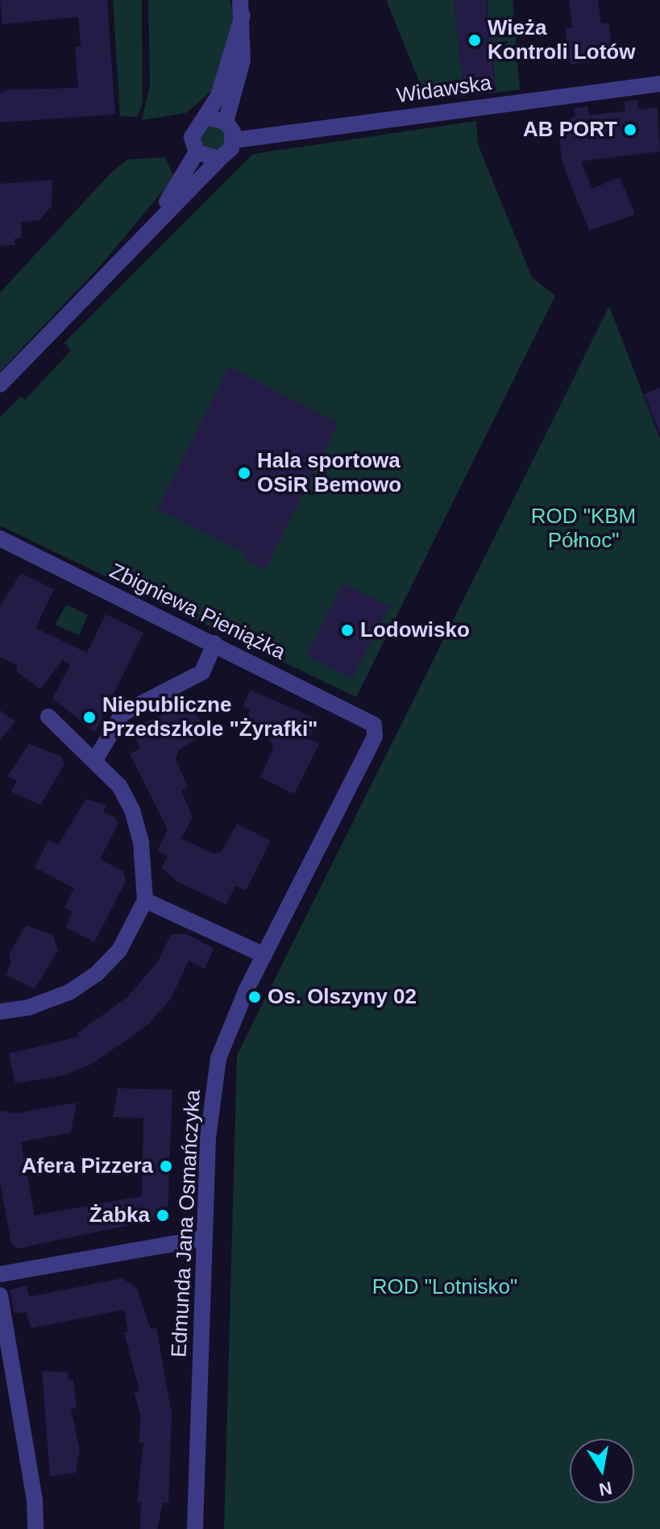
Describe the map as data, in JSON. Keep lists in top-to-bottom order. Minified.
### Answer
{"streets":{"street":["Widawska","Zbigniewa Pieniążka","Edmunda Jana Osmańczyka"]},"crossings":[["Zbigniewa Pieniążka","Edmunda Jana Osmańczyka"]],"parks":["ROD \"KBM Północ\"","ROD \"Lotnisko\""],"places":["Wieża Kontroli Lotów","AB PORT","Hala sportowa OSiR Bemowo","Lodowisko","Niepubliczne Przedszkole \"Żyrafki\"","Os. Olszyny 02","Afera Pizzera","Żabka"],"north":"bottom"}
